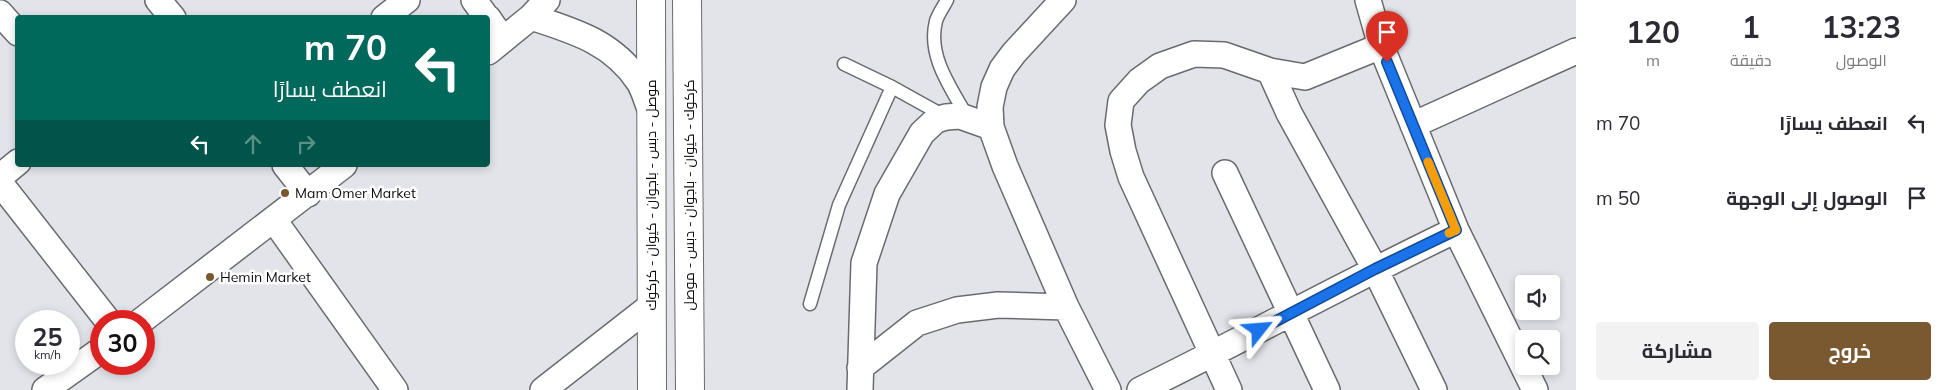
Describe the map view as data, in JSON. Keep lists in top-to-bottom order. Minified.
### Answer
{"streets":{"main road":["موصل - دبس - باجوان - كيوان - كركوك","كركوك - كيوان - باجوان - دبس - موصل"]},"places":["Mam Omer Market","Hemin Market"],"page":{"eta":["13:23","الوصول","1","دقيقة","120","m"],"turn":["70 m","انعطف يسارًا"],"list":[{"name":"انعطف يسارًا","value":"70 m"},{"name":"الوصول إلى الوجهة","value":"50 m"}],"speed":"25 km/h","limit":"30","buttons":["خروج","مشاركة"]}}
